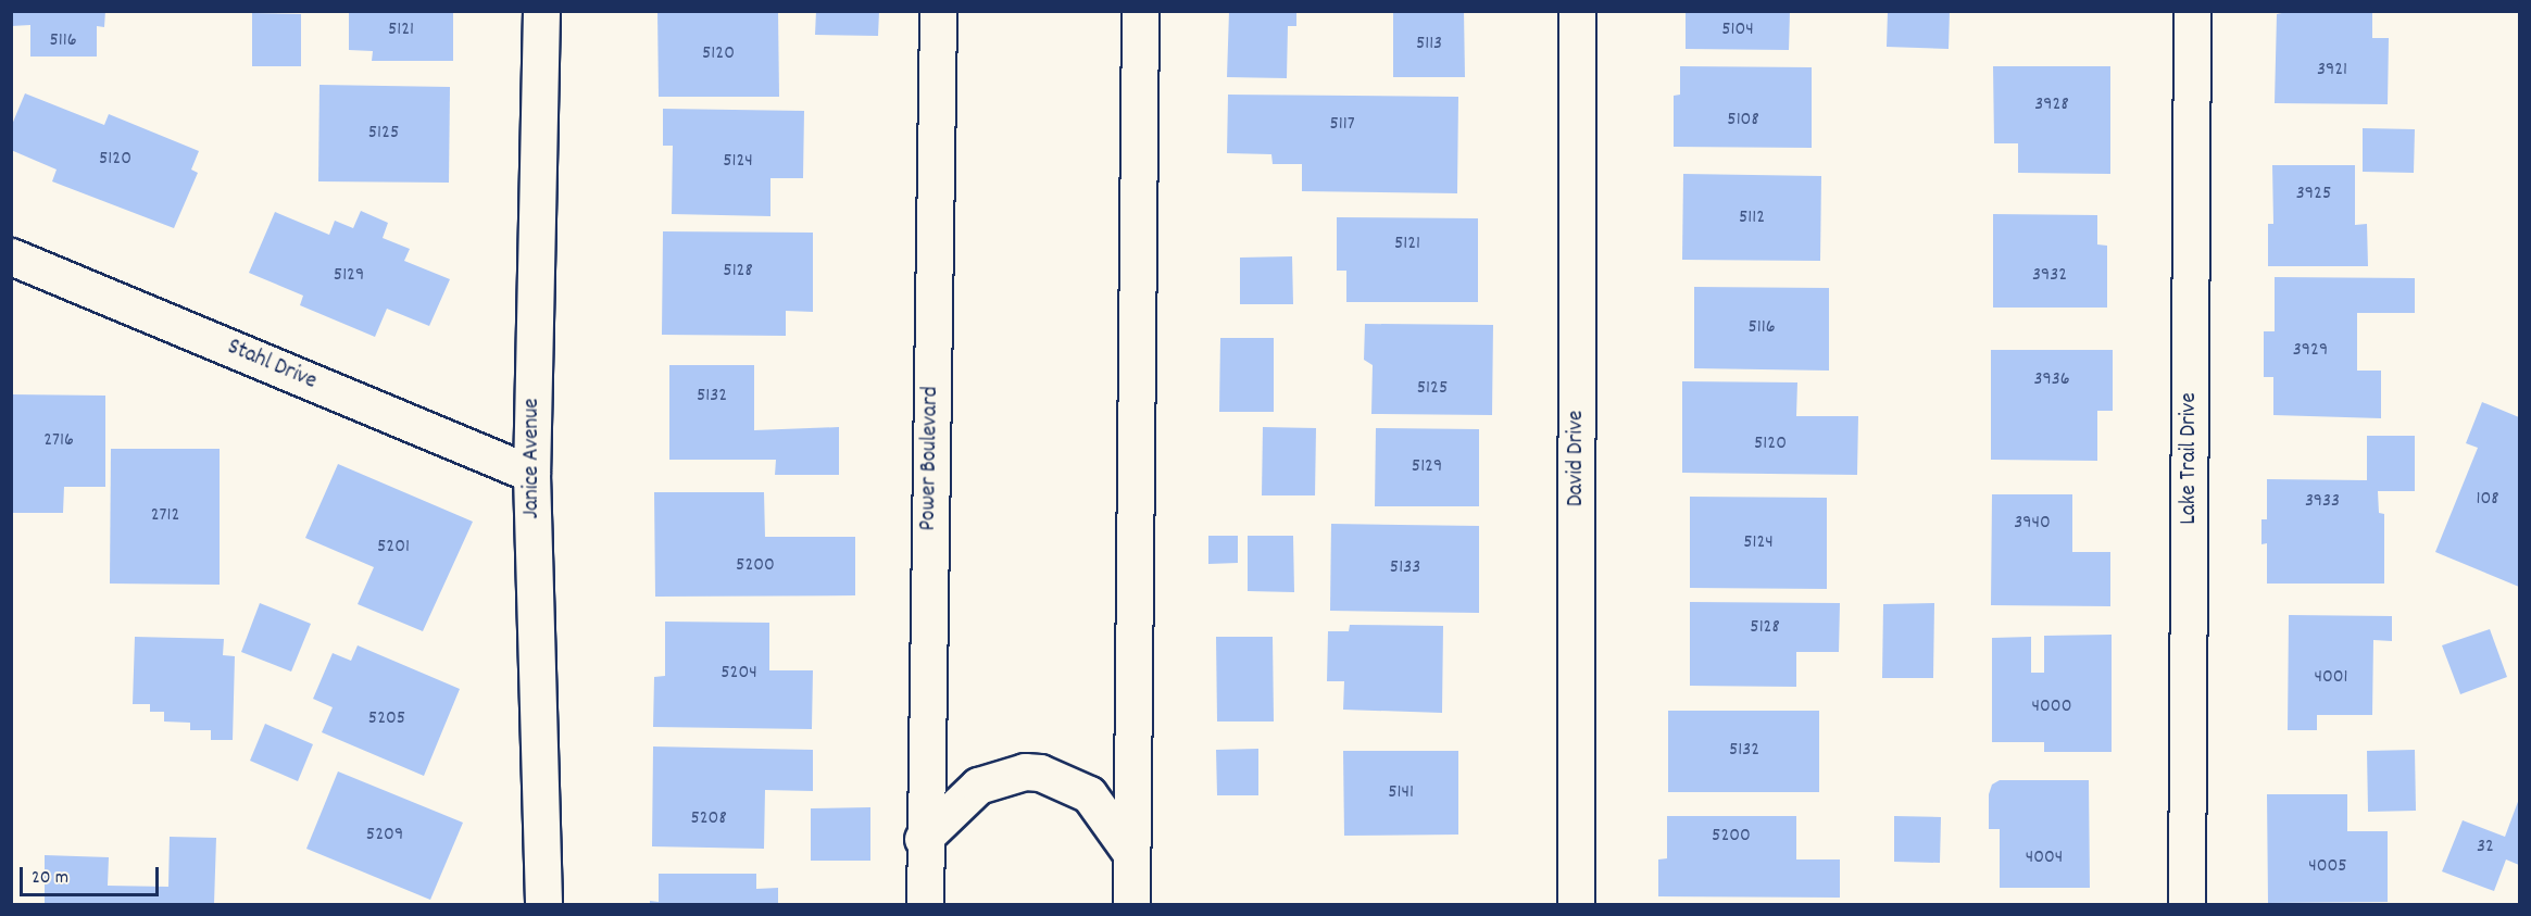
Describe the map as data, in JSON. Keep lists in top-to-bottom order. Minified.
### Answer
{"streets":{"street":["Stahl Drive","Janice Avenue","Power Boulevard","David Drive","Lake Trail Drive"]},"crossings":[["Stahl Drive","Janice Avenue"]],"house_numbers":["5121","5104","5116","5113","5120","3921","3928","5108","5117","5125","5120","5124","3925","5112","5121","5128","5129","3932","5116","3929","3936","5125","5132","2716","5120","5129","108","3933","2712","3940","5124","5201","5200","5133","5128","5204","4001","4000","5205","5132","5141","5208","5209","5200","32","4004","4005"],"scale_bar":"20 m"}
